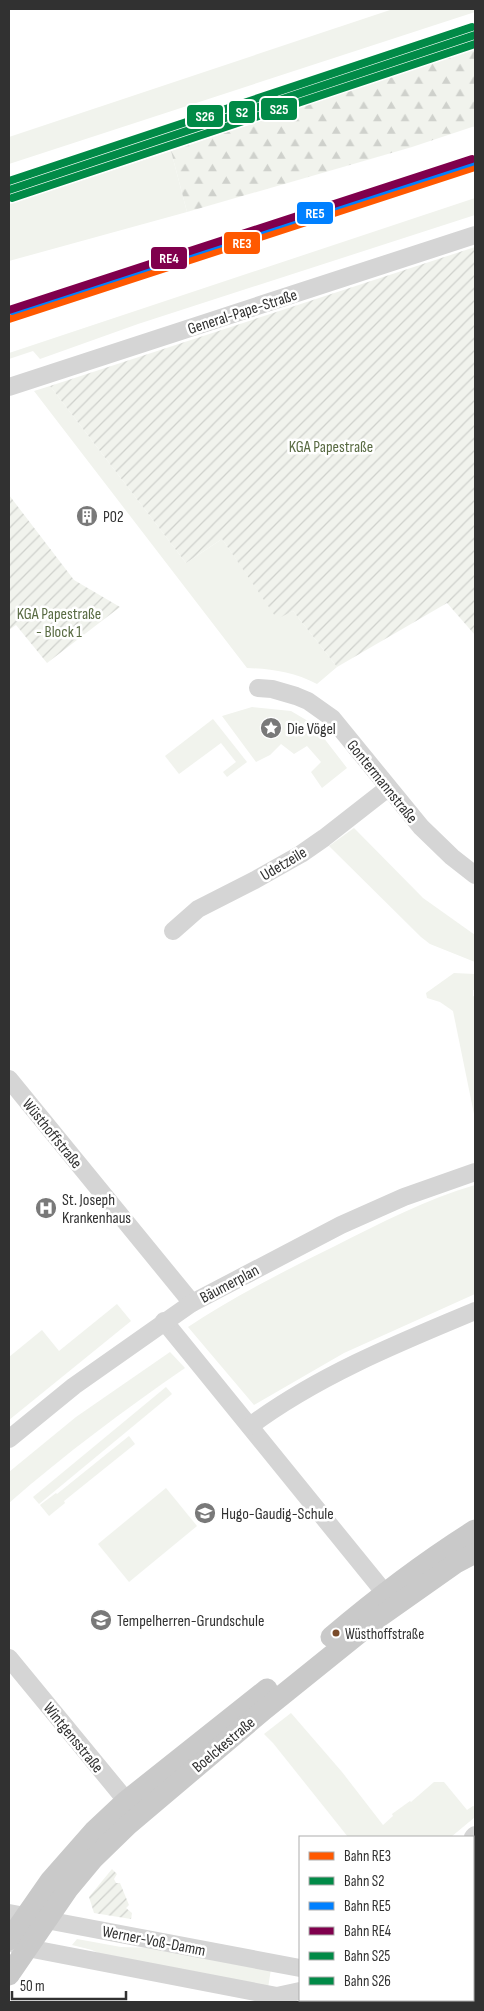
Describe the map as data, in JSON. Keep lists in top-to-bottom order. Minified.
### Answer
{"streets":{"main road":["Boelckestraße"],"street":["General-Pape-Straße","Gontermannstraße","Udetzeile","Wüsthoffstraße","Bäumerplan","Wintgensstraße","Werner-Voß-Damm"]},"crossings":[["Gontermannstraße","Udetzeile"],["Wüsthoffstraße","Bäumerplan"],["Wintgensstraße","Boelckestraße"],["Boelckestraße","Werner-Voß-Damm"]],"parks":["KGA Papestraße","KGA Papestraße - Block 1"],"places":{"building":["P02"],"place":["Die Vögel"],"hospital":["St. Joseph Krankenhaus"],"school or university":["Hugo-Gaudig-Schule","Tempelherren-Grundschule"],"other":["Wüsthoffstraße"]},"lines":["rail line S26","rail line S2","rail line S25","rail line RE4","rail line RE5","rail line RE3"],"legend":["Bahn RE3","Bahn S2","Bahn RE5","Bahn RE4","Bahn S25","Bahn S26"],"scale_bar":"50 m"}
